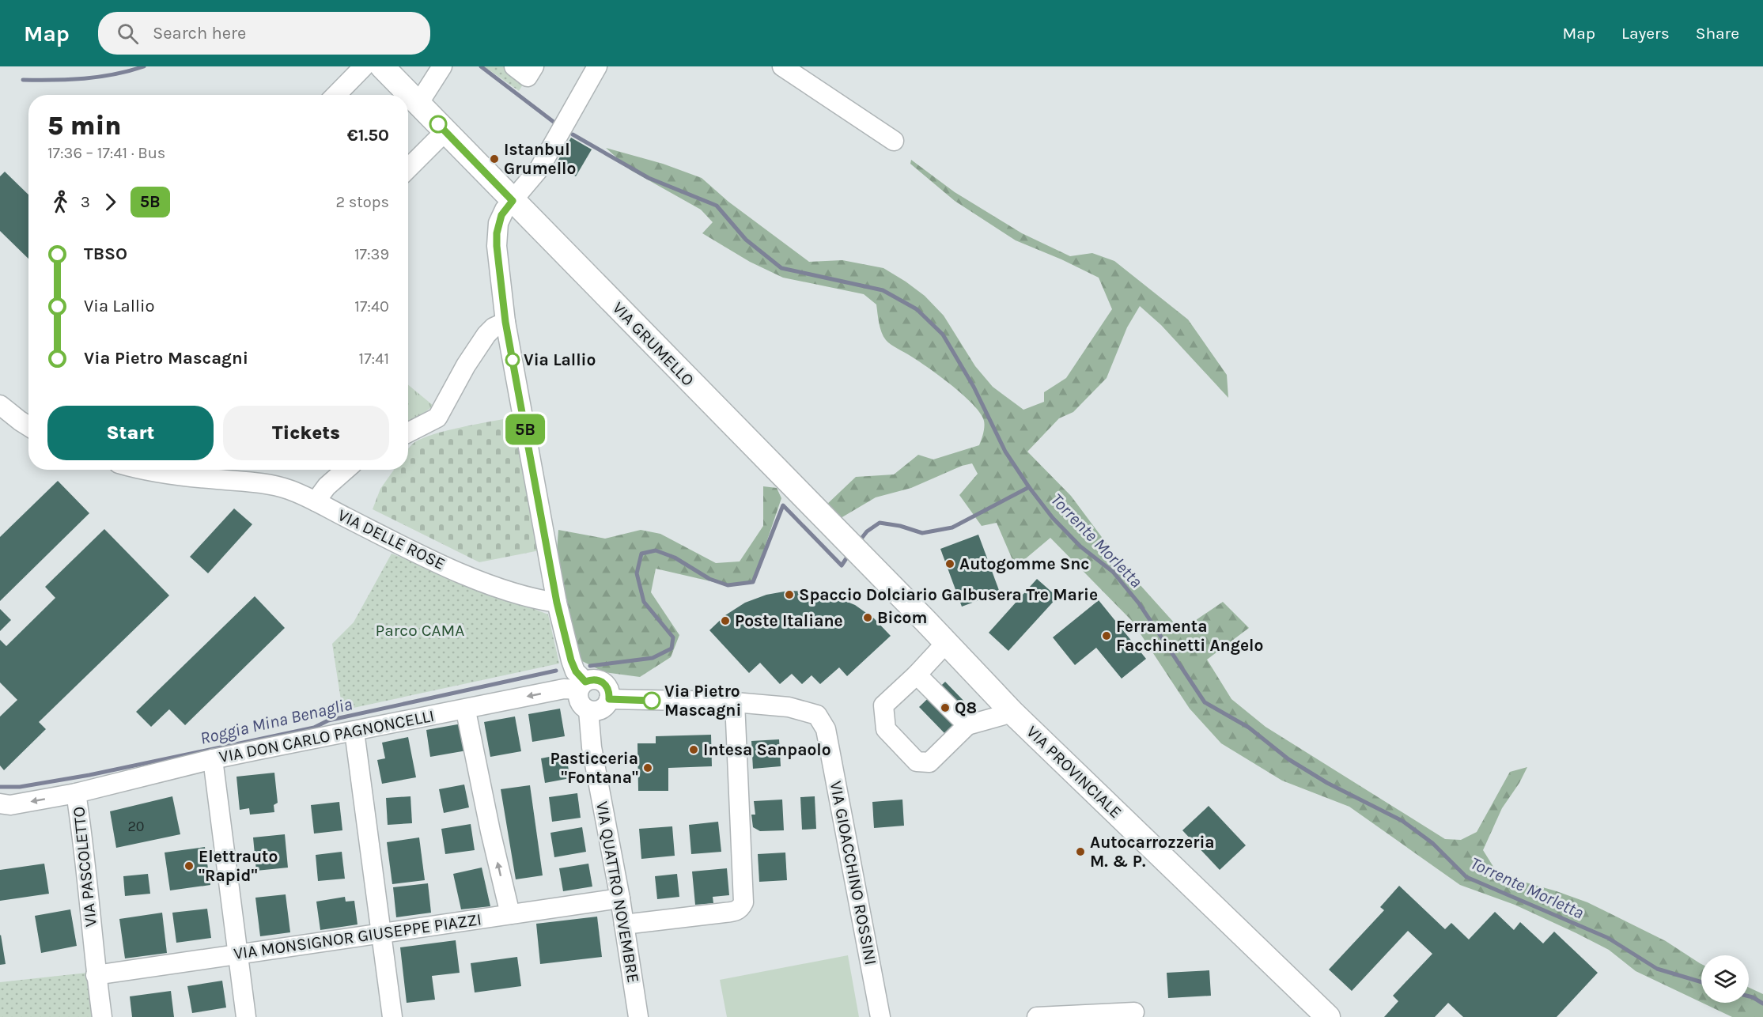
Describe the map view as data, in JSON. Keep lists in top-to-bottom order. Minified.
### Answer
{"streets":{"main road":["VIA GRUMELLO","VIA PROVINCIALE"],"street":["VIA DELLE ROSE","VIA DON CARLO PAGNONCELLI","VIA PASCOLETTO","VIA GIOACCHINO ROSSINI","VIA QUATTRO NOVEMBRE","VIA MONSIGNOR GIUSEPPE PIAZZI"]},"crossings":[["VIA GRUMELLO","VIA PROVINCIALE"],["VIA DON CARLO PAGNONCELLI","VIA PASCOLETTO"],["VIA DON CARLO PAGNONCELLI","VIA QUATTRO NOVEMBRE"],["VIA PASCOLETTO","VIA MONSIGNOR GIUSEPPE PIAZZI"],["VIA QUATTRO NOVEMBRE","VIA MONSIGNOR GIUSEPPE PIAZZI"]],"water":["Torrente Morletta","Roggia Mina Benaglia"],"parks":["Parco CAMA"],"places":["Istanbul Grumello","Via Lallio","Autogomme Snc","Spaccio Dolciario Galbusera Tre Marie","Bicom","Poste Italiane","Ferramenta Facchinetti Angelo","Via Pietro Mascagni","Q8","Intesa Sanpaolo","Pasticceria \"Fontana\"","Autocarrozzeria M. & P.","Elettrauto \"Rapid\""],"lines":["bus line 5B"],"house_numbers":["20"],"page":{"header":"Map","search":"Search here","nav":["Map","Layers","Share"],"on_map":"5B","heading":["5 min","17:36 – 17:41 · Bus","€1.50"],"legs":["3","5B","2 stops"],"list":[{"name":"TBSO","value":"17:39"},{"name":"Via Lallio","value":"17:40"},{"name":"Via Pietro Mascagni","value":"17:41"}],"buttons":["Start","Tickets"]}}
